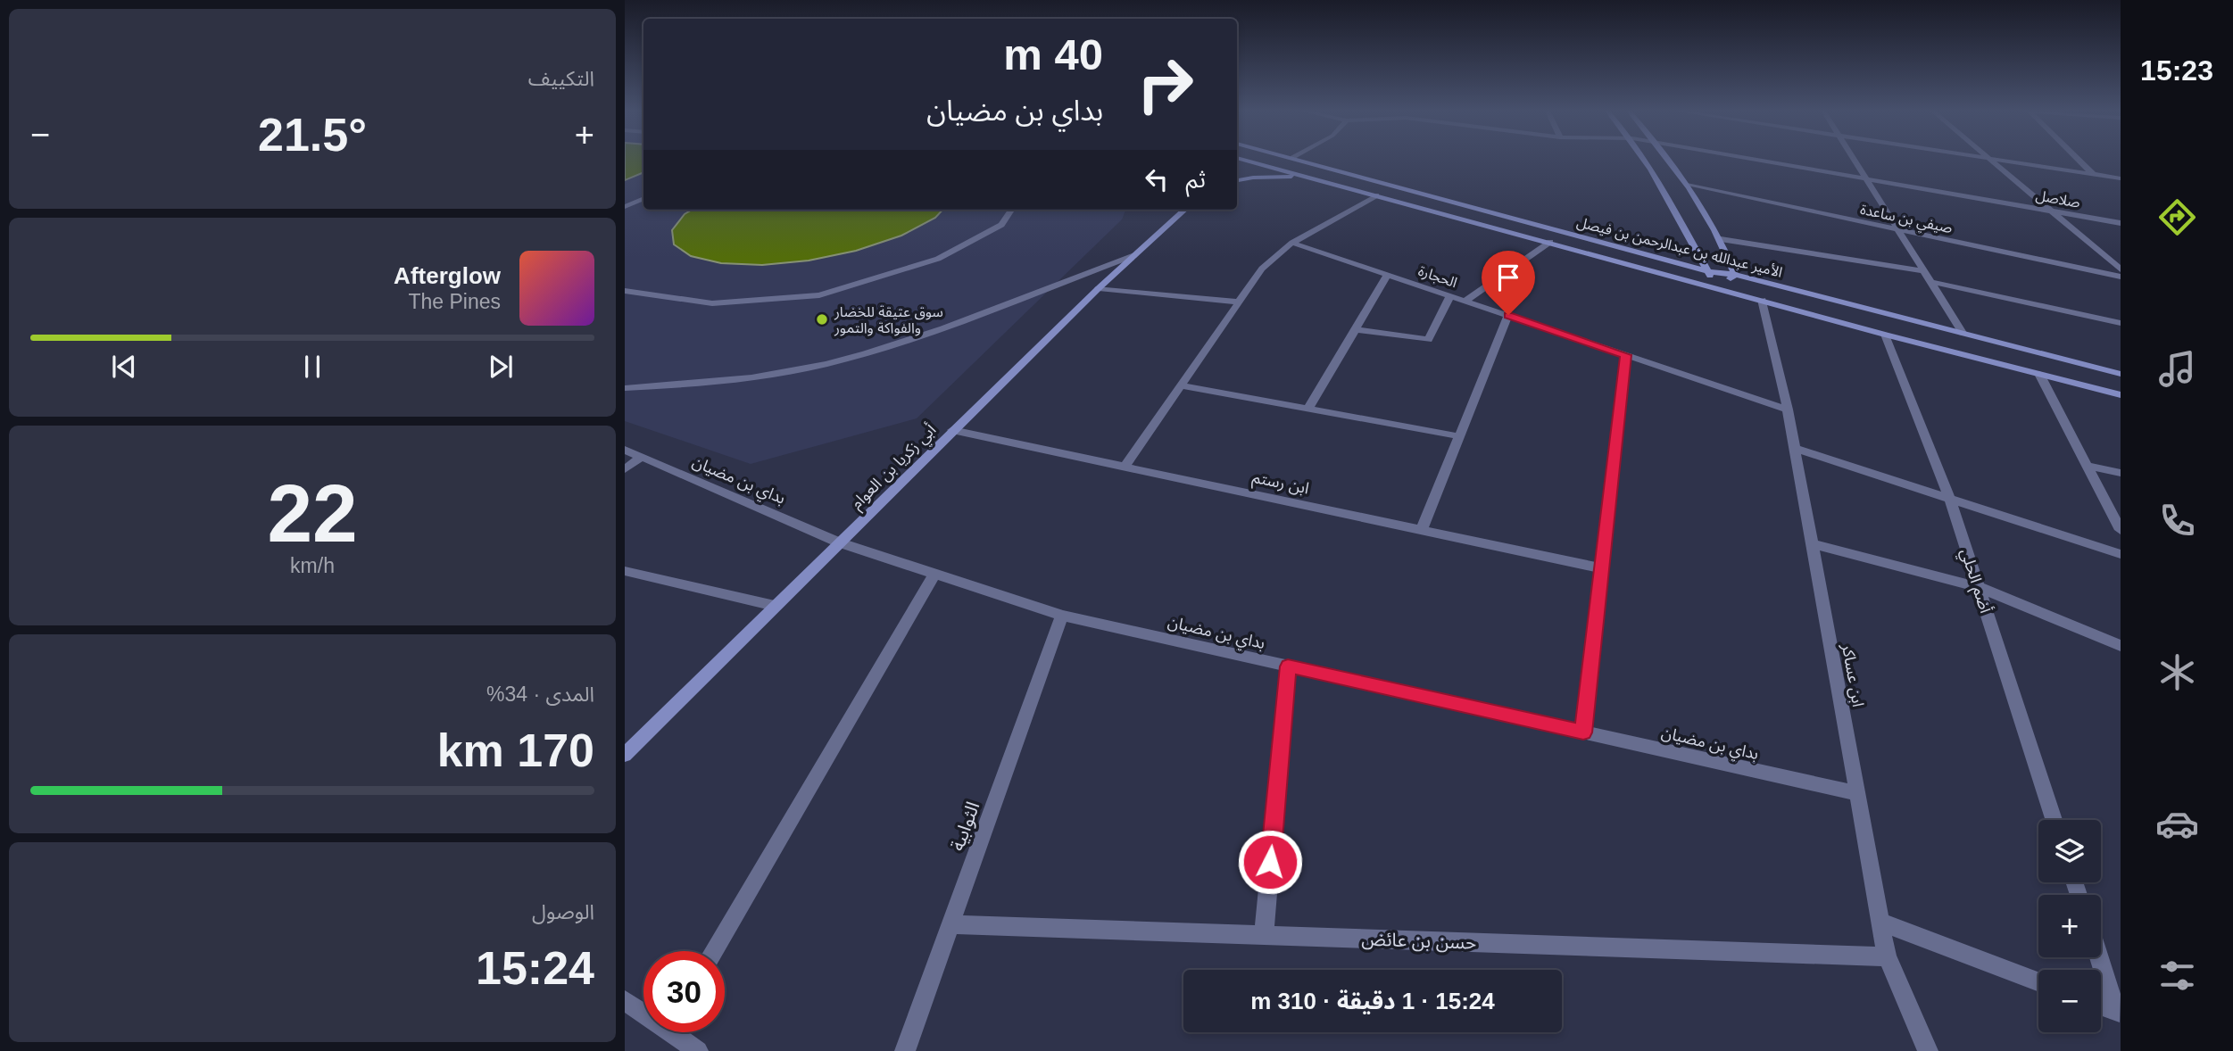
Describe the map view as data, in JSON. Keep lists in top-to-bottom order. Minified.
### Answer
{"streets":{"street":["صلاصل","صيفي بن ساعدة","الأمير عبدالله بن عبدالرحمن بن فيصل","الحجارة","أبي زكريا بن العوام","بداي بن مضيان","ابن رستم","أضم الحلي","ابن عساكر","الثوابية","حسن بن عائض"]},"crossings":[["الأمير عبدالله بن عبدالرحمن بن فيصل","أضم الحلي"],["الأمير عبدالله بن عبدالرحمن بن فيصل","ابن عساكر"],["الحجارة","ابن عساكر"],["أبي زكريا بن العوام","بداي بن مضيان"],["أبي زكريا بن العوام","ابن رستم"],["بداي بن مضيان","ابن عساكر"],["بداي بن مضيان","الثوابية"],["ابن عساكر","حسن بن عائض"],["الثوابية","حسن بن عائض"]],"places":["سوق عتيقة للخضار والفواكة والتمور"],"page":{"tabs":"15:23","tile":["التكييف",["22","km/h"],["المدى · 34%","170 km"],["الوصول","15:24"]],"turn":["40 m","بداي بن مضيان"],"heat":["−","21.5°","+"],"then":"ثم","song":["Afterglow","The Pines"],"map_buttons":["+","−"],"limit":"30","trip":"15:24 · 1 دقيقة · 310 m"}}
